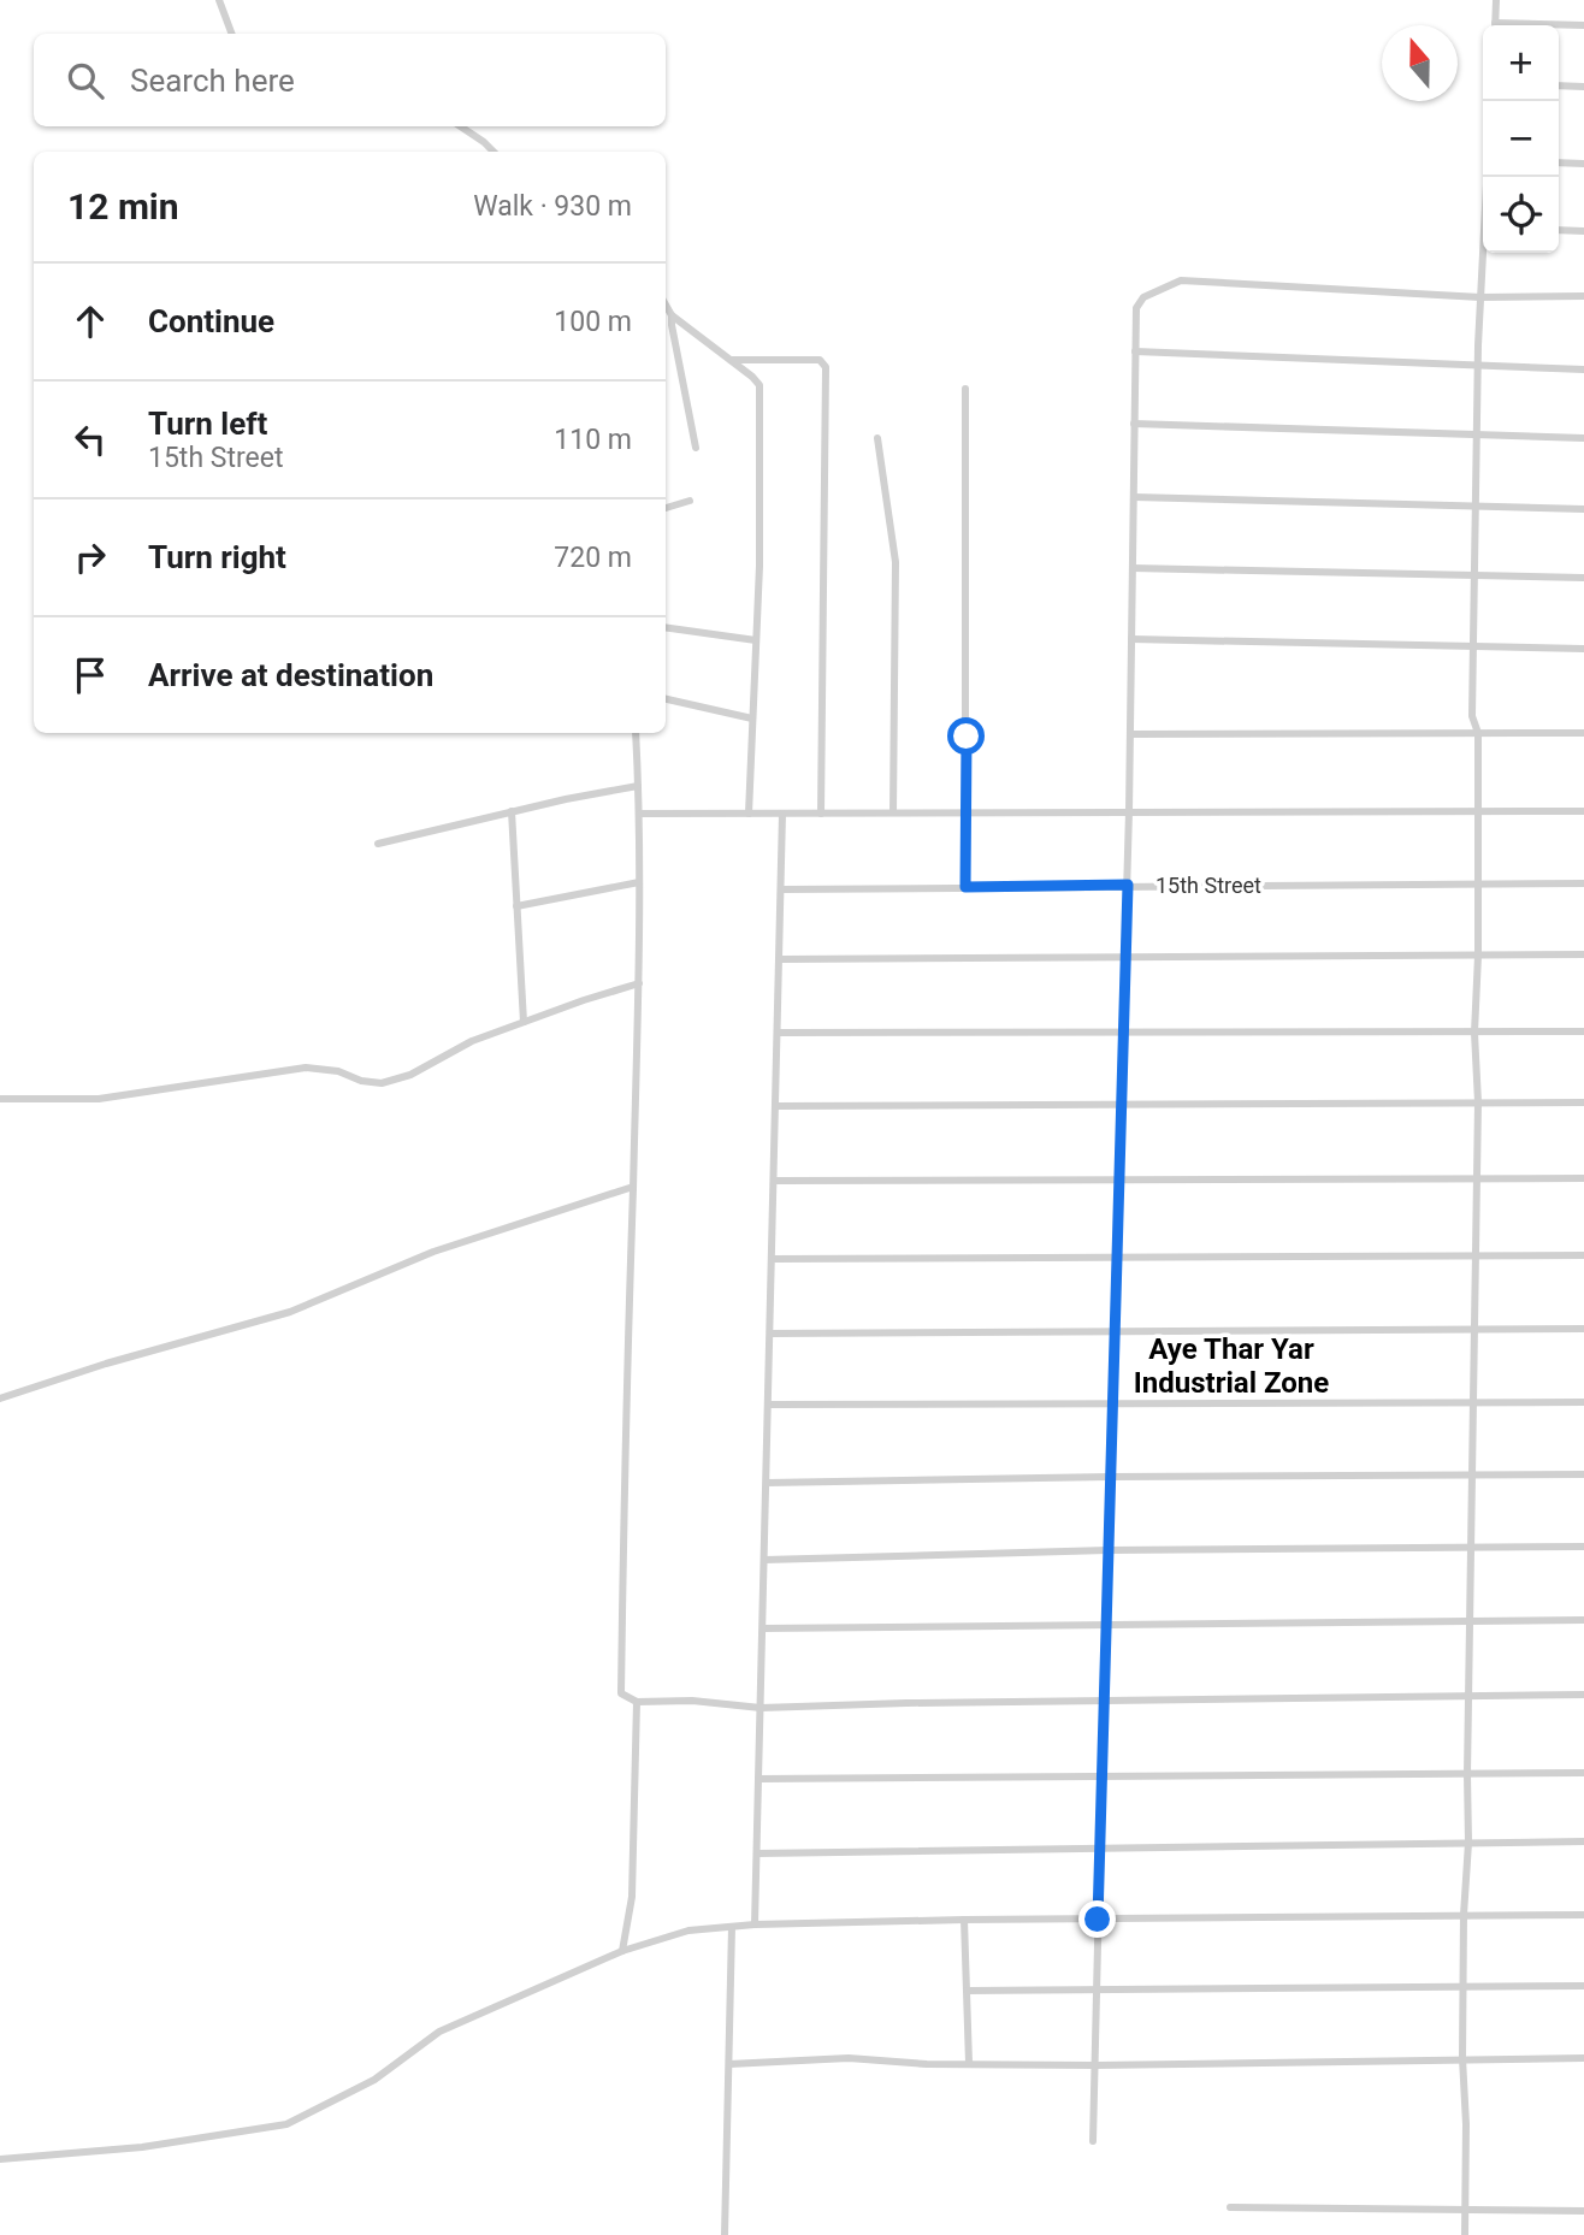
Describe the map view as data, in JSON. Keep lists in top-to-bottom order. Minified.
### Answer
{"streets":{"street":["15th Street"]},"districts":["Aye Thar Yar Industrial Zone"],"north":"top","page":{"map_buttons":["+","−"],"search":"Search here","heading":["12 min","Walk · 930 m"],"list":[["Continue","100 m"],["Turn left","15th Street","110 m"],["Turn right","720 m"],"Arrive at destination"]}}
